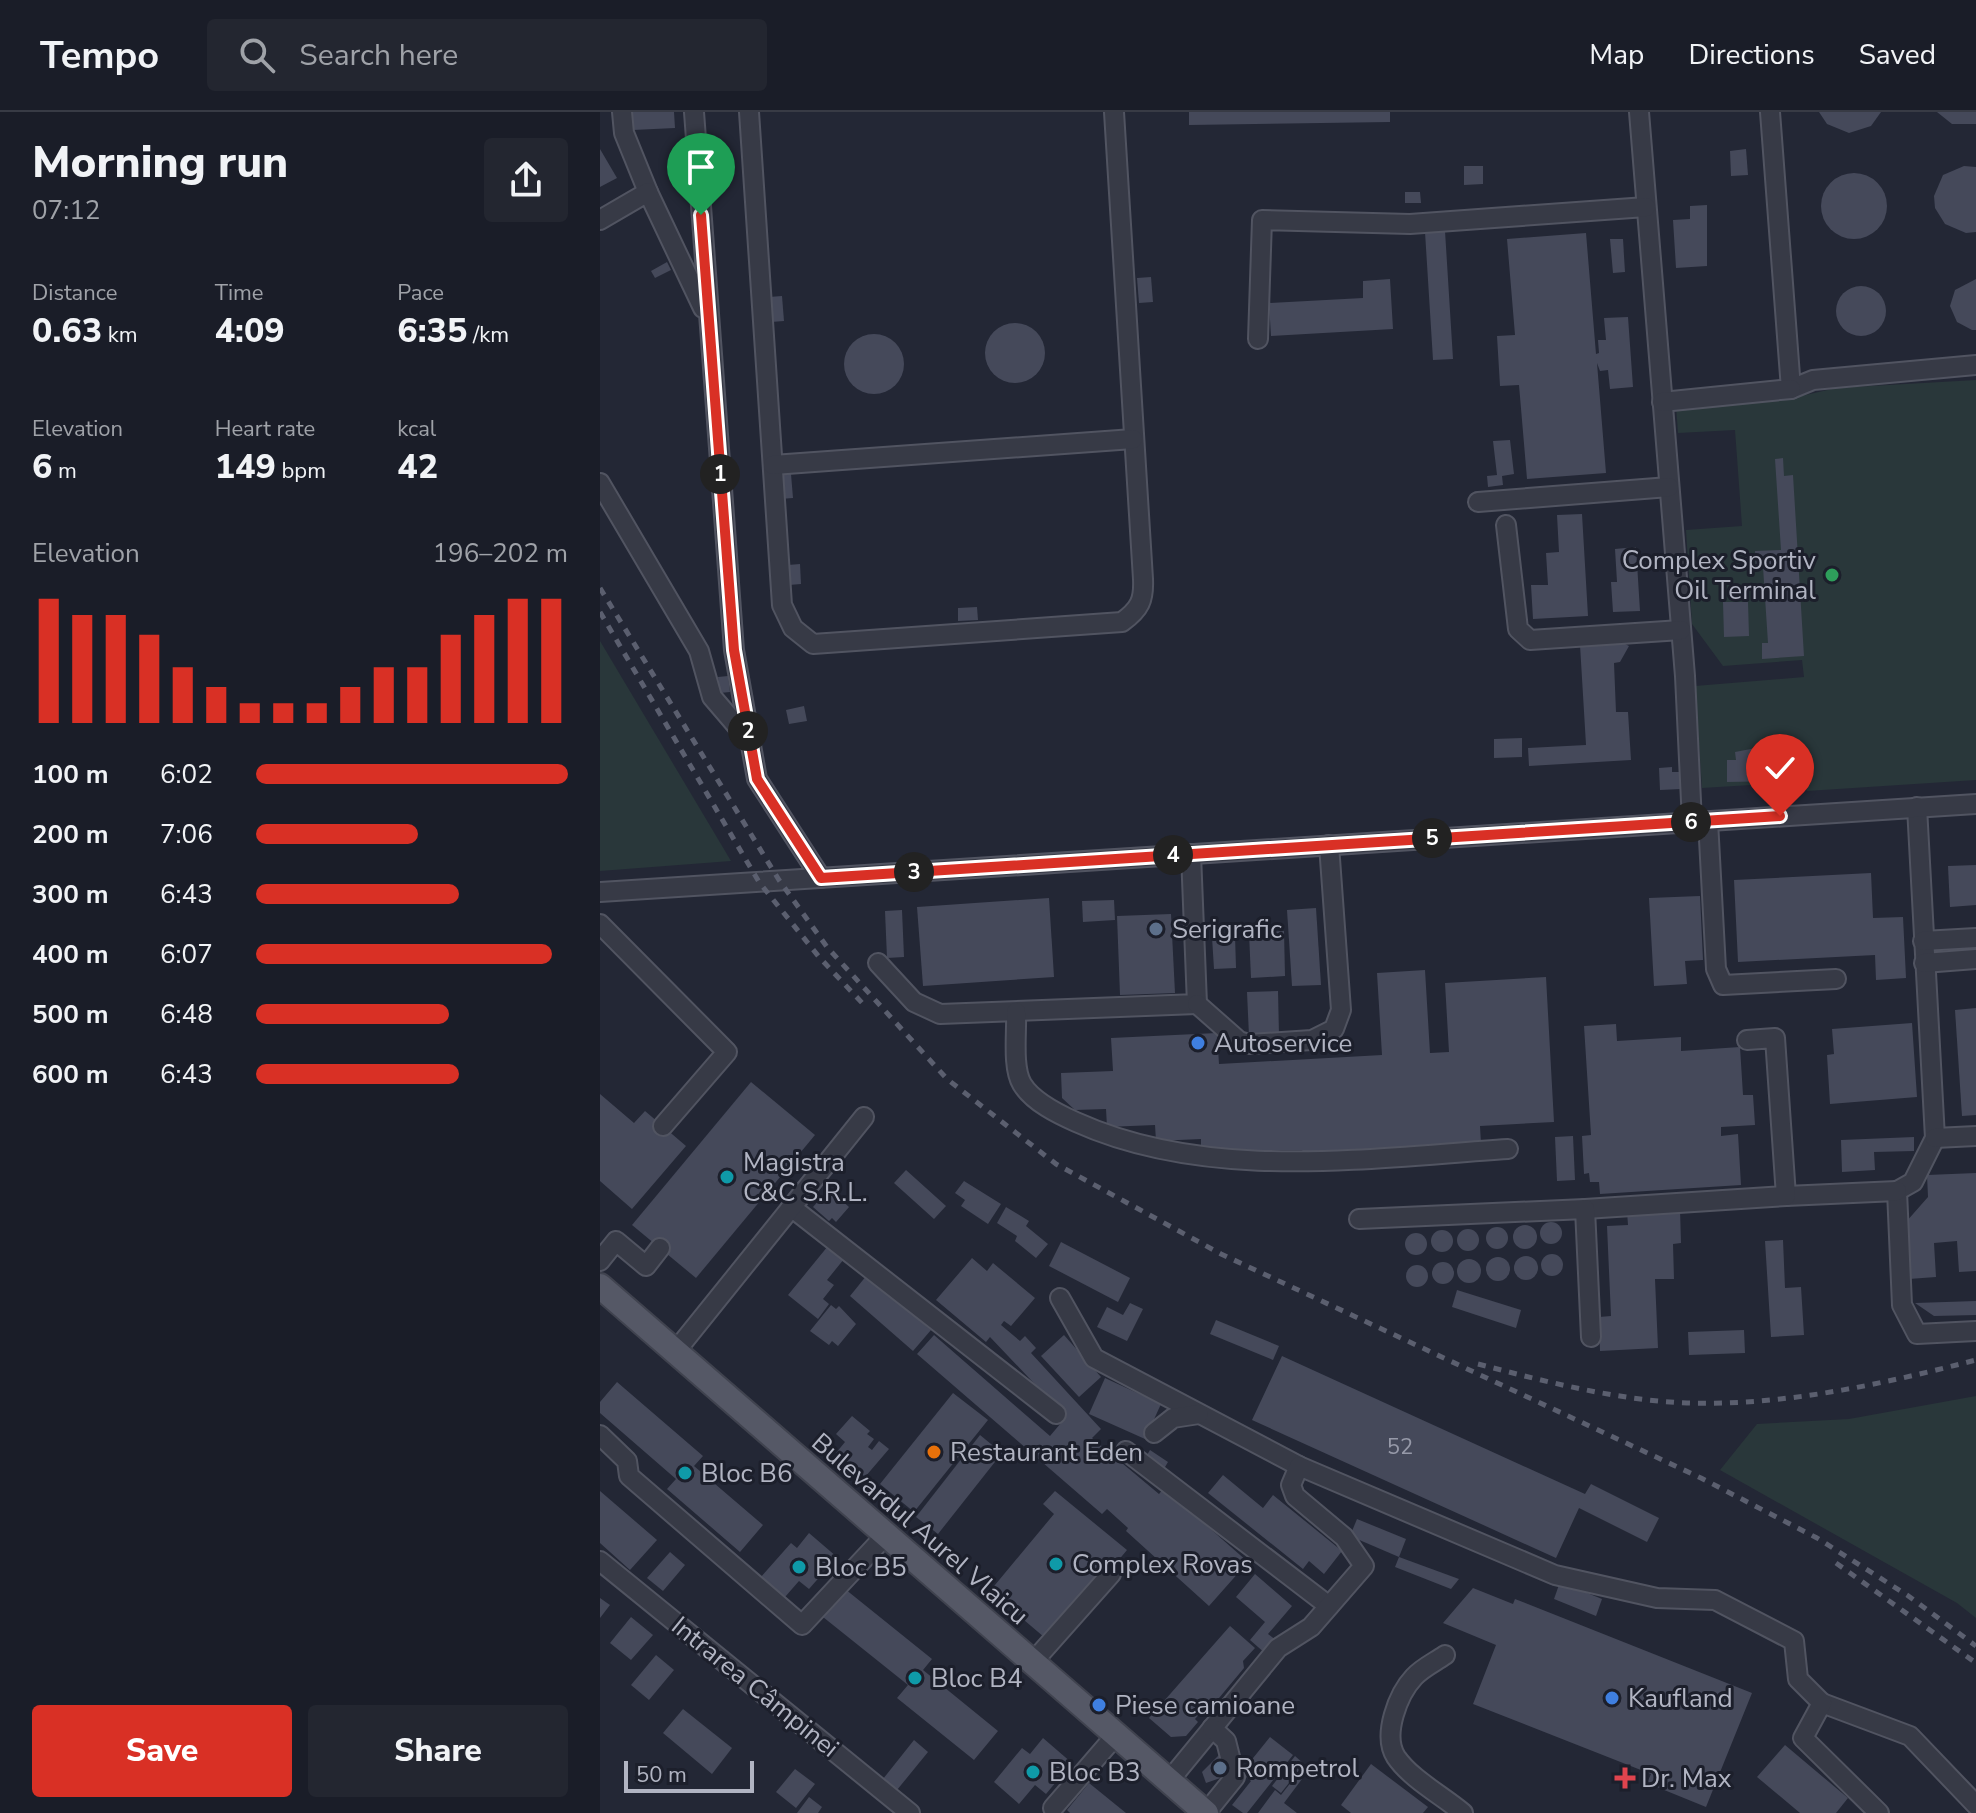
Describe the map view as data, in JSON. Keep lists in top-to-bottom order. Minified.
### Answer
{"streets":{"main road":["Bulevardul Aurel Vlaicu"],"street":["Intrarea Câmpinei"]},"places":{"other":["Complex Sportiv Oil Terminal","Serigrafic","Autoservice","Magistra C&C S.R.L.","Restaurant Eden","Bloc B6","Complex Rovas","Bloc B5","Bloc B4","Kaufland","Piese camioane","Rompetrol","Bloc B3"],"health":["Dr. Max"]},"house_numbers":["52"],"scale_bar":"50 m","page":{"header":"Tempo","search":"Search here","nav":["Map","Directions","Saved"],"heading":["Morning run","07:12"],"stats":[["Distance","0.63 km"],["Time","4:09"],["Pace","6:35 /km"],["Elevation","6 m"],["Heart rate","149 bpm"],["kcal","42"]],"pins":["1","2","6","5","4","3"],"chart":["Elevation","196–202 m"],"list":[{"name":"100 m","note":"6:02"},{"name":"200 m","note":"7:06"},{"name":"300 m","note":"6:43"},{"name":"400 m","note":"6:07"},{"name":"500 m","note":"6:48"},{"name":"600 m","note":"6:43"}],"buttons":["Save","Share"],"scale":"50 m"}}
